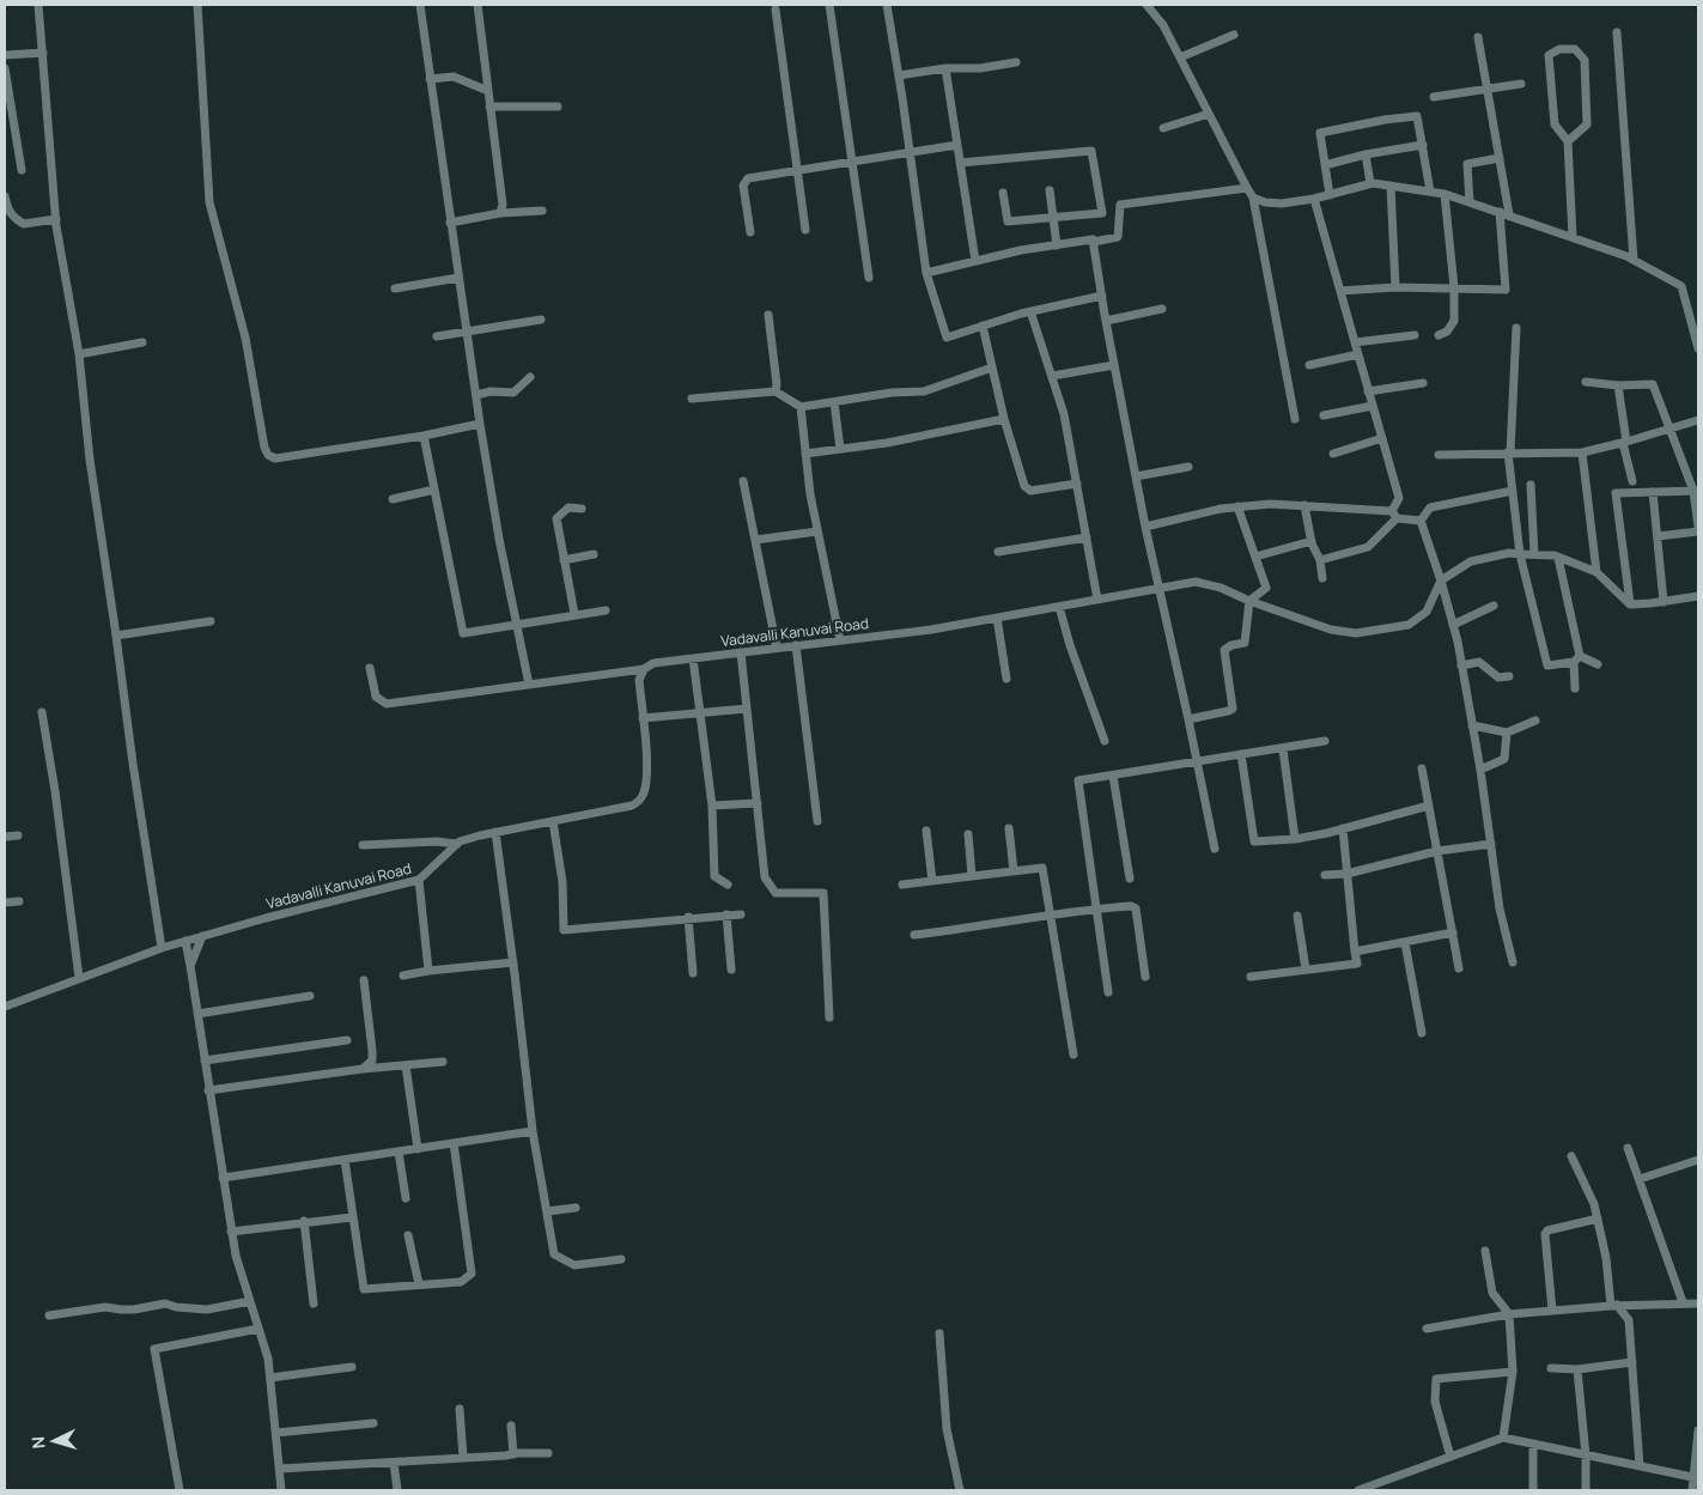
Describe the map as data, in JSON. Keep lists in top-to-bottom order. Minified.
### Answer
{"streets":{"street":["Vadavalli Kanuvai Road"]},"north":"left"}
